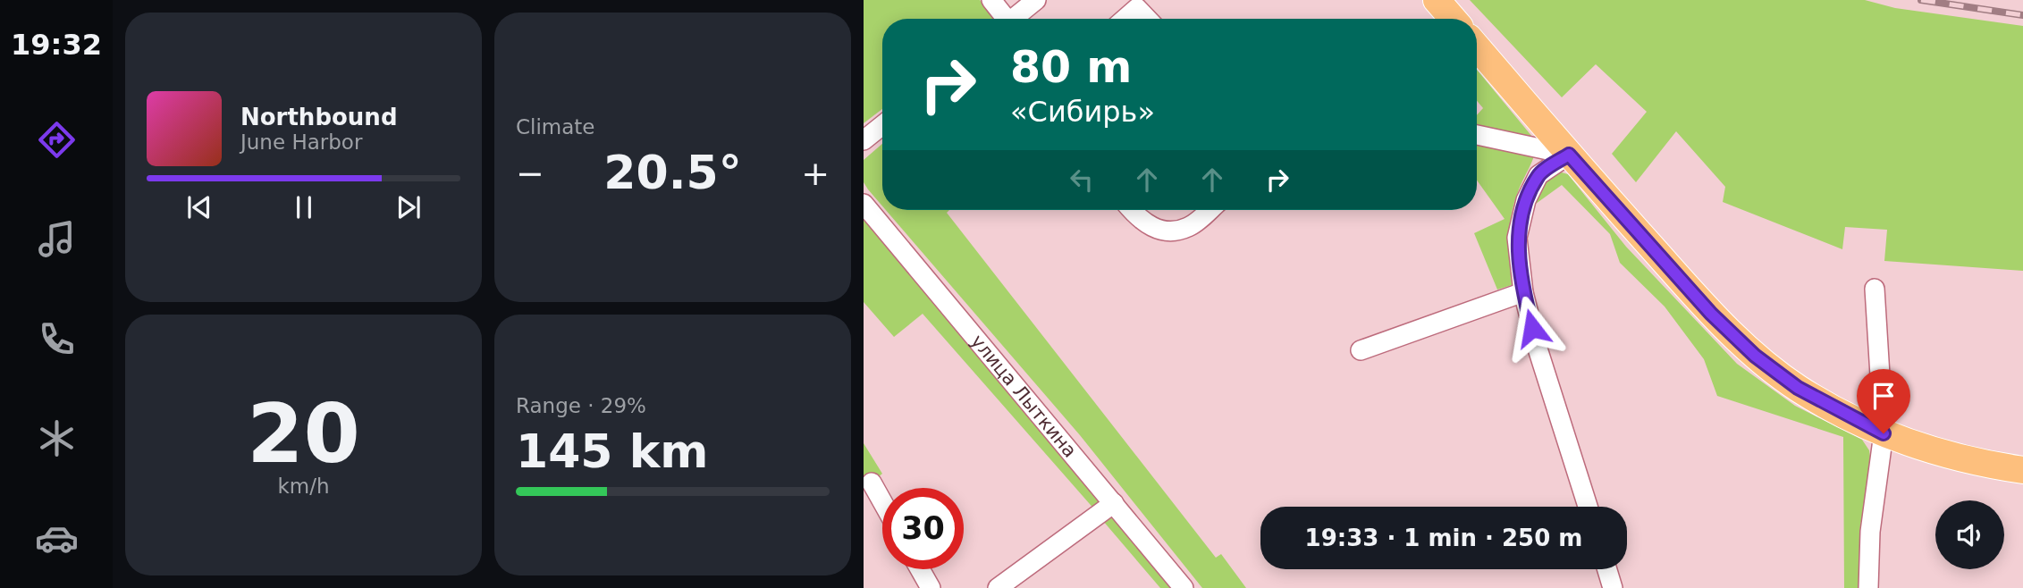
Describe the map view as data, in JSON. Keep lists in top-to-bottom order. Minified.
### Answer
{"streets":{"street":["улица Лыткина"]},"page":{"tabs":"19:32","tile":["Climate",["20","km/h"],["Range · 29%","145 km"]],"turn":["80 m","«Сибирь»"],"song":["Northbound","June Harbor"],"heat":["−","20.5°","+"],"limit":"30","trip":"19:33 · 1 min · 250 m"}}
